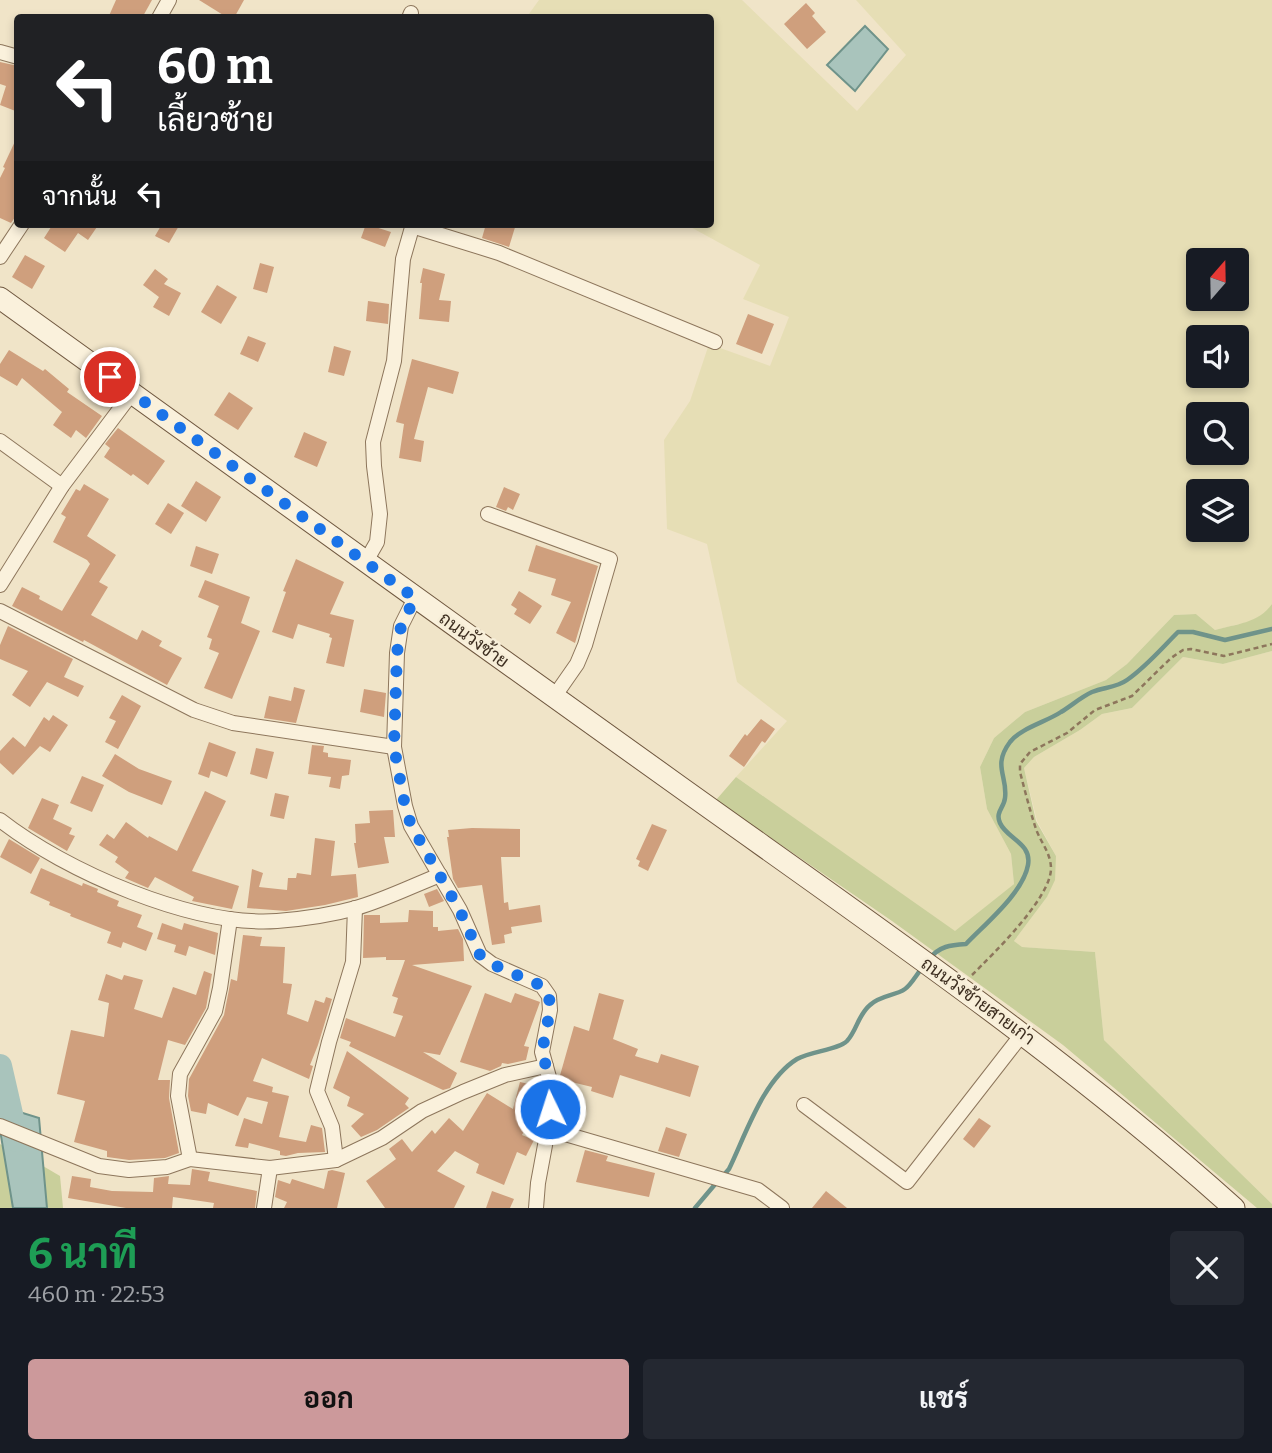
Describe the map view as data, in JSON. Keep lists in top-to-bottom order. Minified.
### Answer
{"streets":{"main road":["ถนนวังซ้าย","ถนนวังซ้ายสายเก่า"]},"crossings":[["ถนนวังซ้าย","ถนนวังซ้ายสายเก่า"]],"north":"top","page":{"turn":["60 m","เลี้ยวซ้าย"],"then":"จากนั้น","heading":["6 นาที","460 m · 22:53"],"buttons":["ออก","แชร์"]}}
